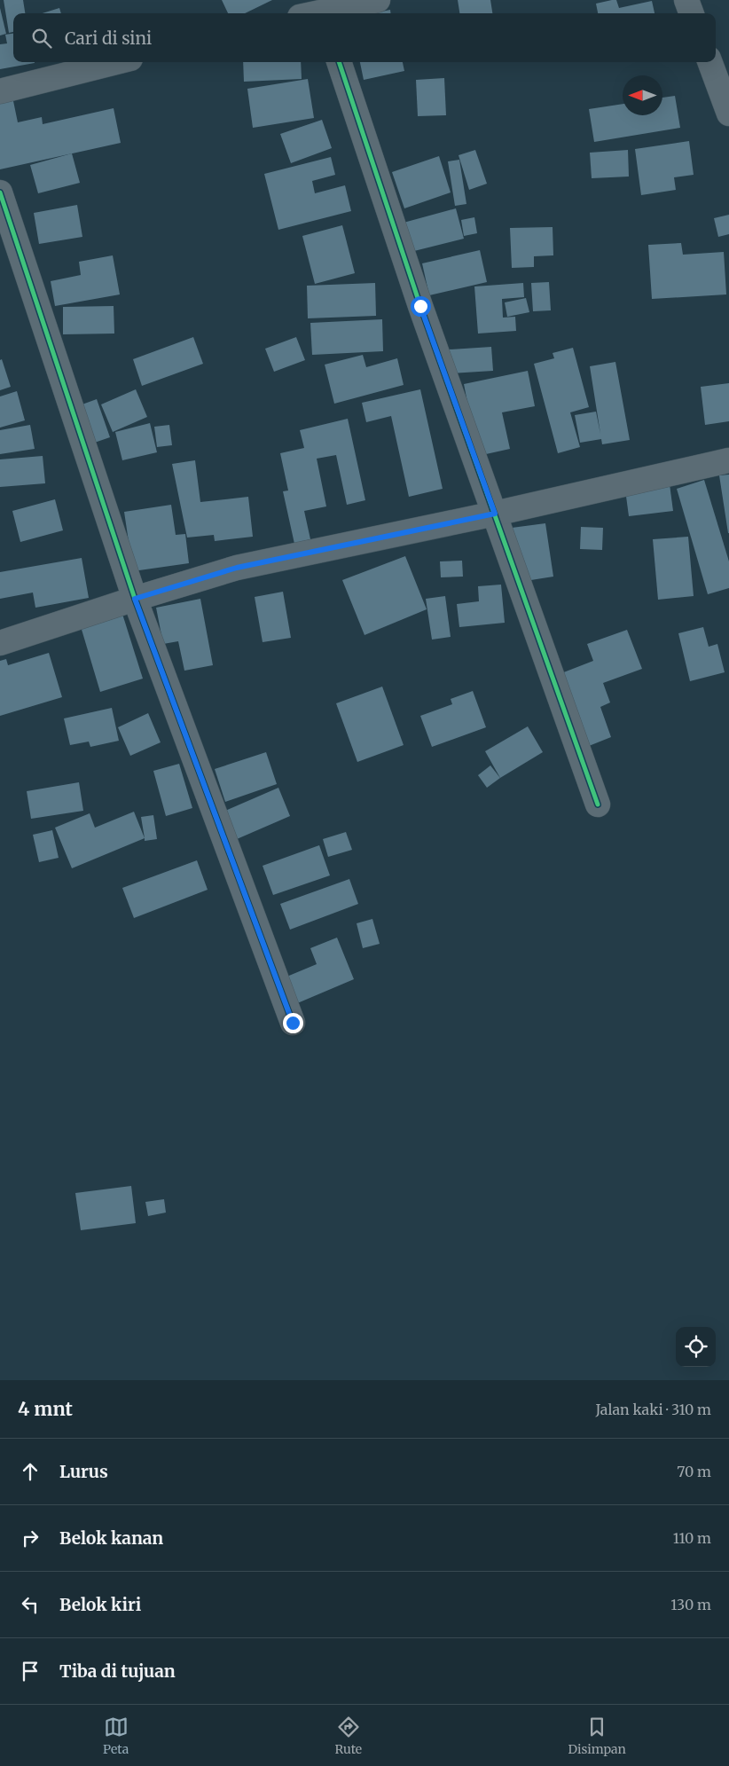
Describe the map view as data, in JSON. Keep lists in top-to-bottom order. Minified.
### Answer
{"north":"left","page":{"search":"Cari di sini","heading":["4 mnt","Jalan kaki · 310 m"],"list":[["Lurus","70 m"],["Belok kanan","110 m"],["Belok kiri","130 m"],"Tiba di tujuan"],"nav":["Peta","Rute","Disimpan"]}}
